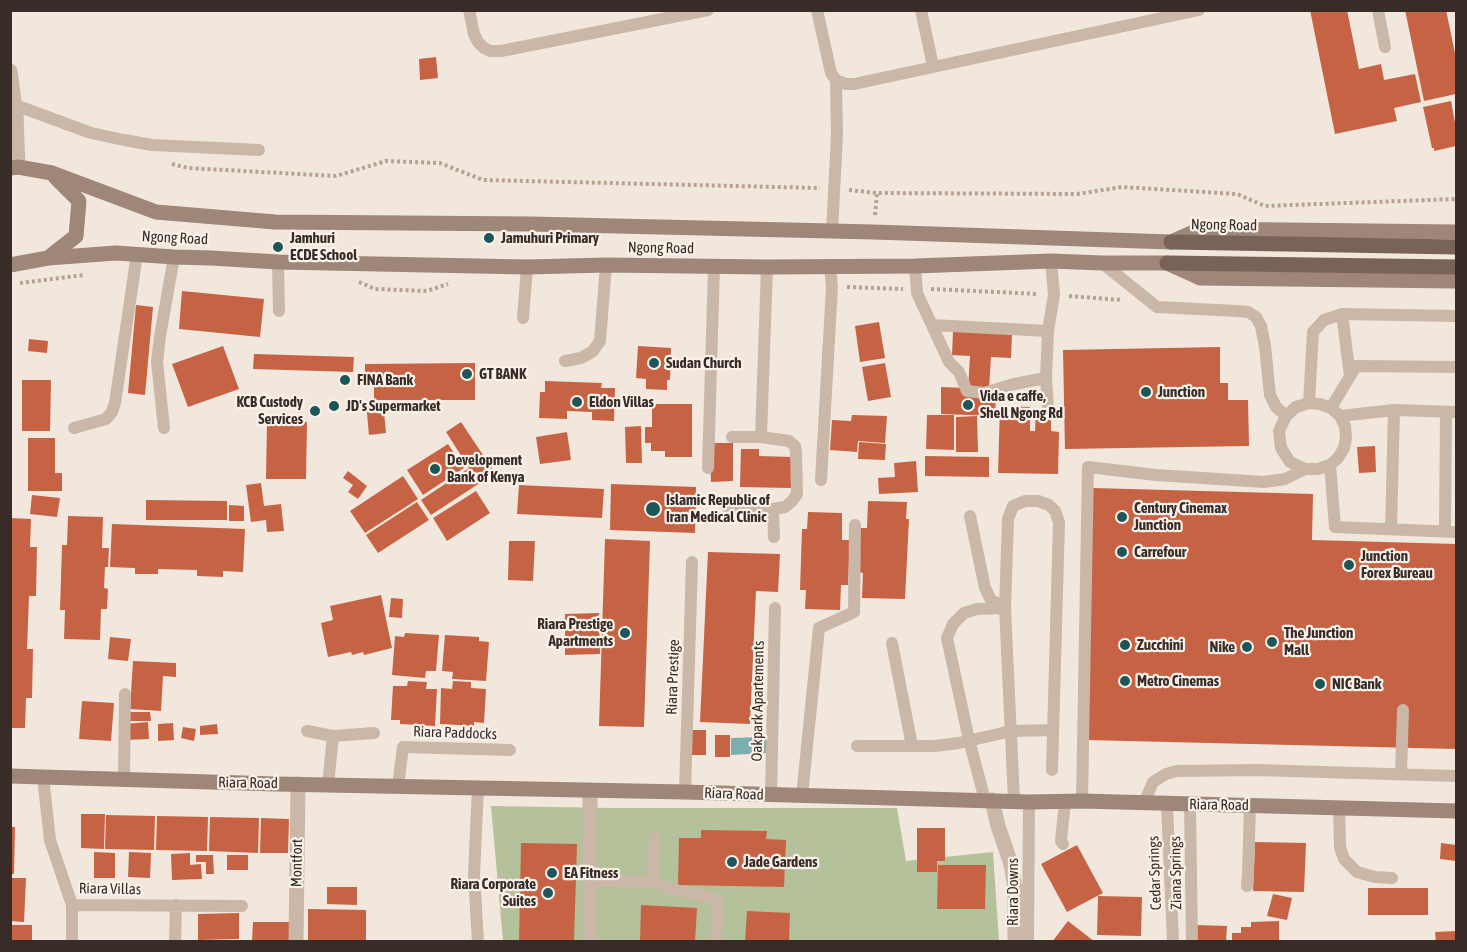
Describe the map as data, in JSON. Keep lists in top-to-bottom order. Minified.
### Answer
{"streets":{"main road":["Ngong Road","Riara Road"],"street":["Montfort"],"lane":["Riara Prestige","Oakpark Apartements","Riara Paddocks","Cedar Springs","Ziana Springs","Riara Villas","Riara Downs"]},"crossings":[["Riara Prestige","Riara Road"],["Oakpark Apartements","Riara Road"],["Riara Paddocks","Riara Road"],["Riara Road","Montfort"],["Riara Road","Cedar Springs"],["Riara Road","Ziana Springs"],["Riara Road","Riara Villas"],["Riara Road","Riara Downs"]],"places":["Jamuhuri Primary","Jamhuri ECDE School","Sudan Church","GT BANK","FINA Bank","Junction","Eldon Villas","Vida e caffe, Shell Ngong Rd","JD's Supermarket","KCB Custody Services","Development Bank of Kenya","Islamic Republic of Iran Medical Clinic","Century Cinemax Junction","Carrefour","Junction Forex Bureau","Riara Prestige Apartments","The Junction Mall","Zucchini","Nike","Metro Cinemas","NIC Bank","Jade Gardens","EA Fitness","Riara Corporate Suites"]}
